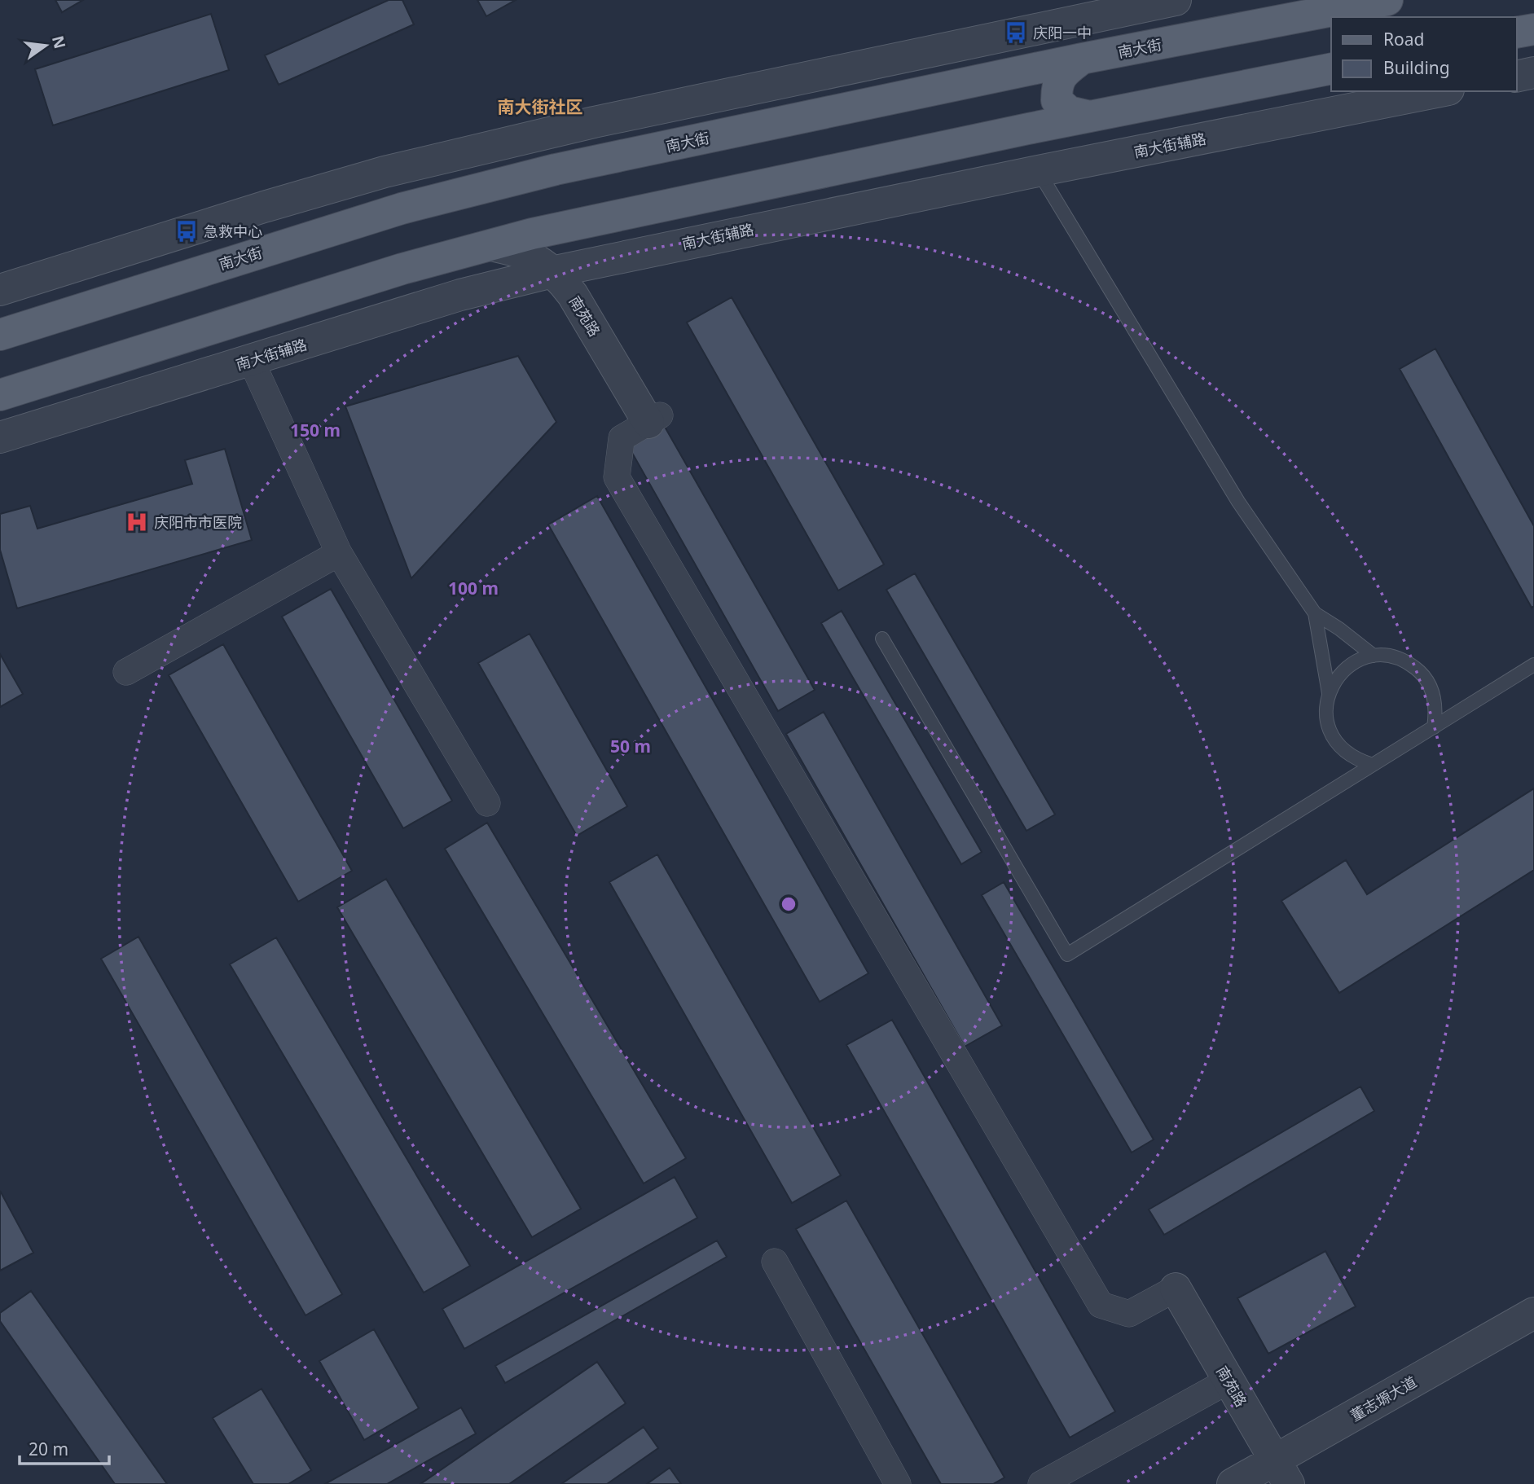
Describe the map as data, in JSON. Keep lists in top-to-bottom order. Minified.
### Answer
{"streets":{"main road":["南大街"],"street":["南大街辅路","南苑路","董志塬大道"]},"crossings":[["南大街辅路","南苑路"],["南苑路","董志塬大道"]],"districts":["南大街社区"],"places":{"bus stop":["庆阳一中","急救中心"],"hospital":["庆阳市市医院"]},"legend":["Road","Building"],"scale_bar":"20 m","north":"right","rings":["150 m","100 m","50 m"]}
